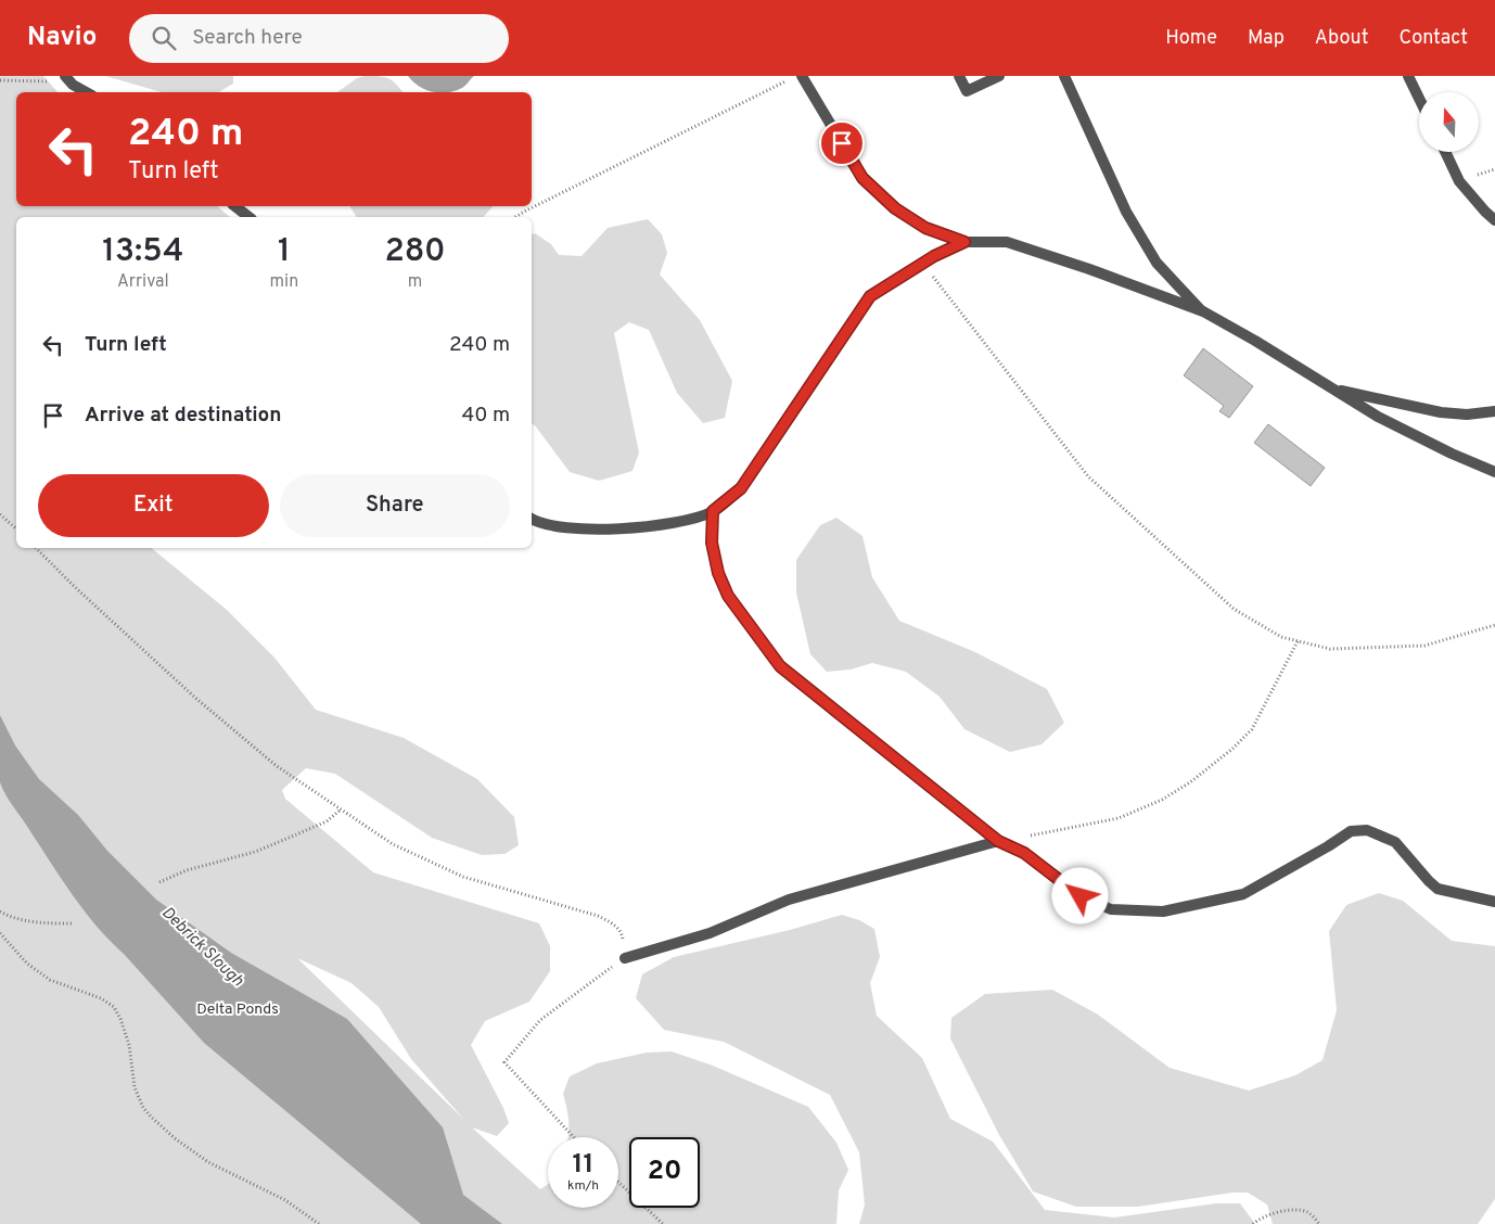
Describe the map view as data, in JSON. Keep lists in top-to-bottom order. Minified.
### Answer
{"water":["Debrick Slough"],"parks":["Delta Ponds"],"north":"top","page":{"header":"Navio","search":"Search here","nav":["Home","Map","About","Contact"],"turn":["240 m","Turn left"],"eta":["13:54","Arrival","1","min","280","m"],"list":[{"name":"Turn left","value":"240 m"},{"name":"Arrive at destination","value":"40 m"}],"buttons":["Exit","Share"],"speed":"11 km/h","limit":"20"}}
